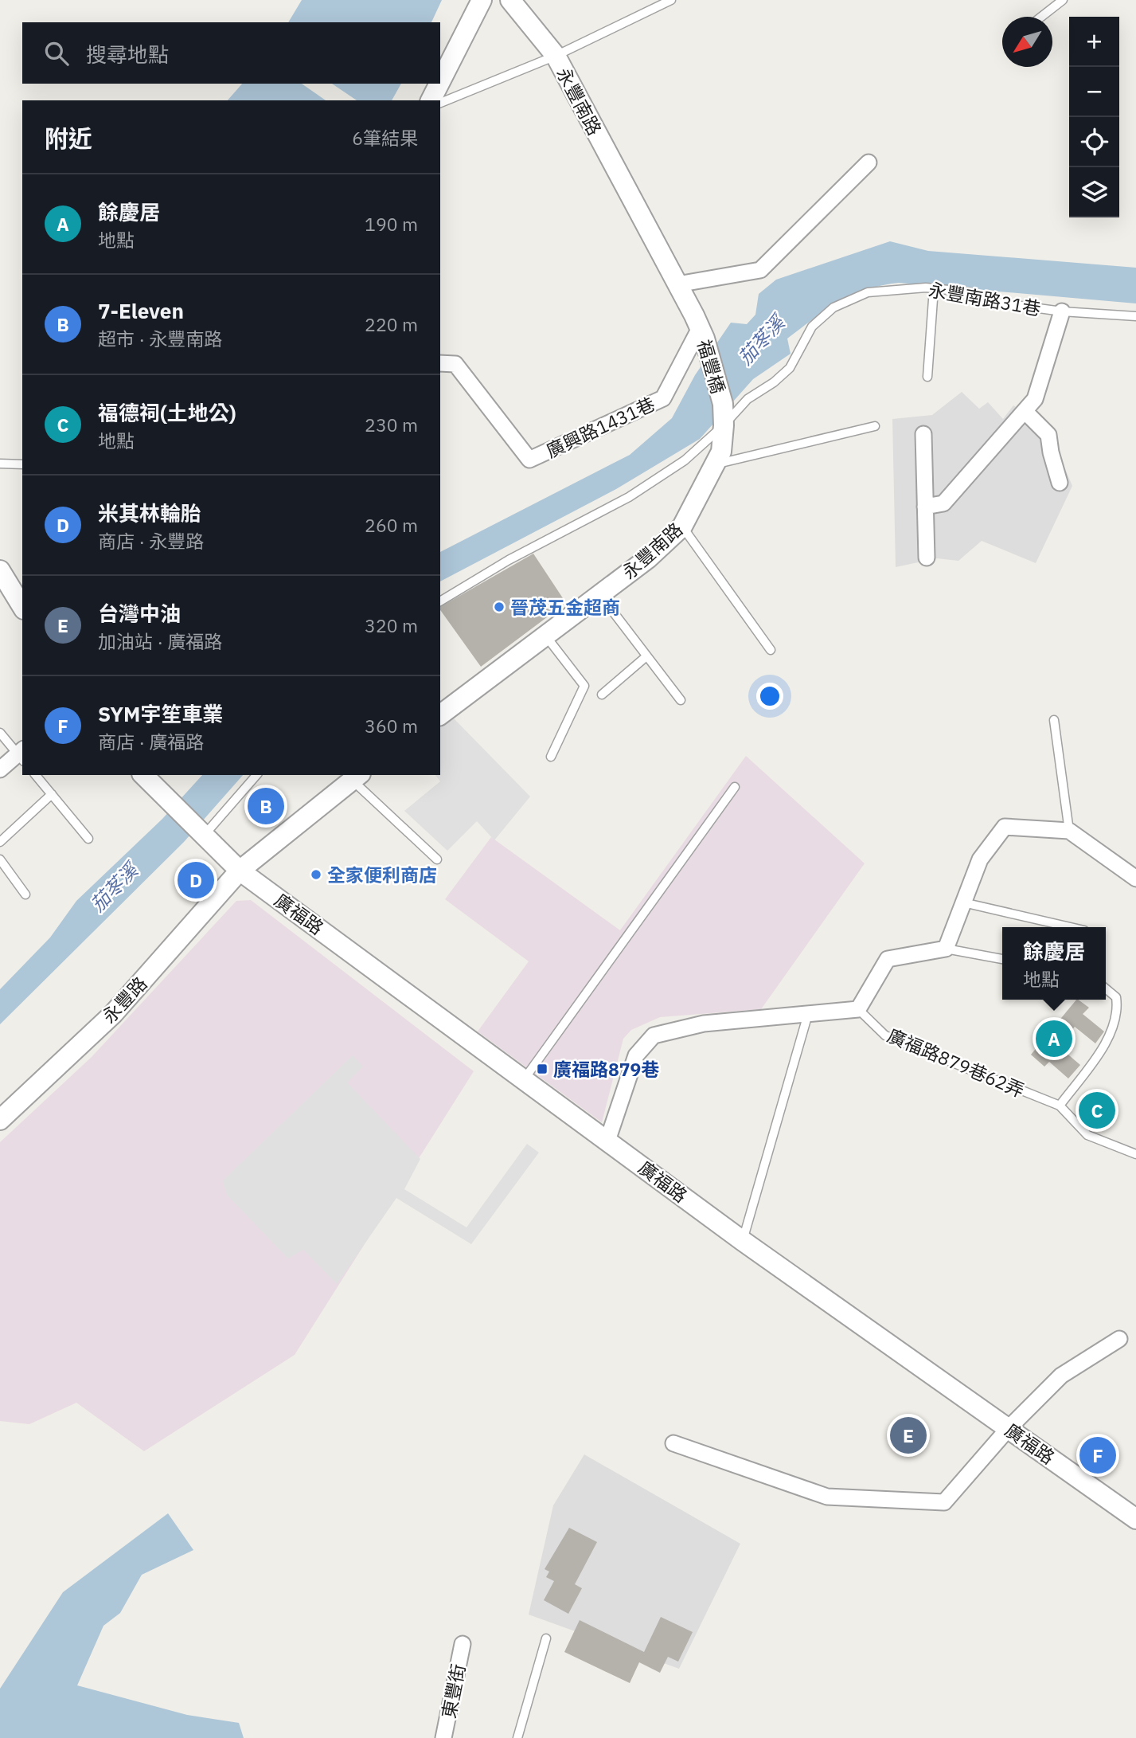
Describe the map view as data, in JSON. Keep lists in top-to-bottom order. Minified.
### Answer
{"streets":{"street":["永豐南路","福豐橋","廣興路1431巷","廣福路","永豐路","東豐街"],"lane":["永豐南路31巷","廣福路879巷62弄"]},"crossings":[["永豐南路","永豐南路31巷"],["永豐南路","福豐橋"],["永豐南路","廣興路1431巷"],["福豐橋","廣興路1431巷"],["廣福路","永豐路"]],"water":["茄苳溪"],"places":{"other":["晉茂五金超商","全家便利商店"],"transit":["廣福路879巷"]},"north":"bottom left","page":{"map_buttons":["+","−"],"search":"搜尋地點","heading":["附近","6筆結果"],"list":[{"mark":"A","name":"餘慶居","note":"地點","value":"190 m"},{"mark":"B","name":"7-Eleven","note":"超市 · 永豐南路","value":"220 m"},{"mark":"C","name":"福德祠(土地公)","note":"地點","value":"230 m"},{"mark":"D","name":"米其林輪胎","note":"商店 · 永豐路","value":"260 m"},{"mark":"E","name":"台灣中油","note":"加油站 · 廣福路","value":"320 m"},{"mark":"F","name":"SYM宇笙車業","note":"商店 · 廣福路","value":"360 m"}],"pins":["B","D","A","C","E","F"],"popup":["餘慶居","地點"]}}
